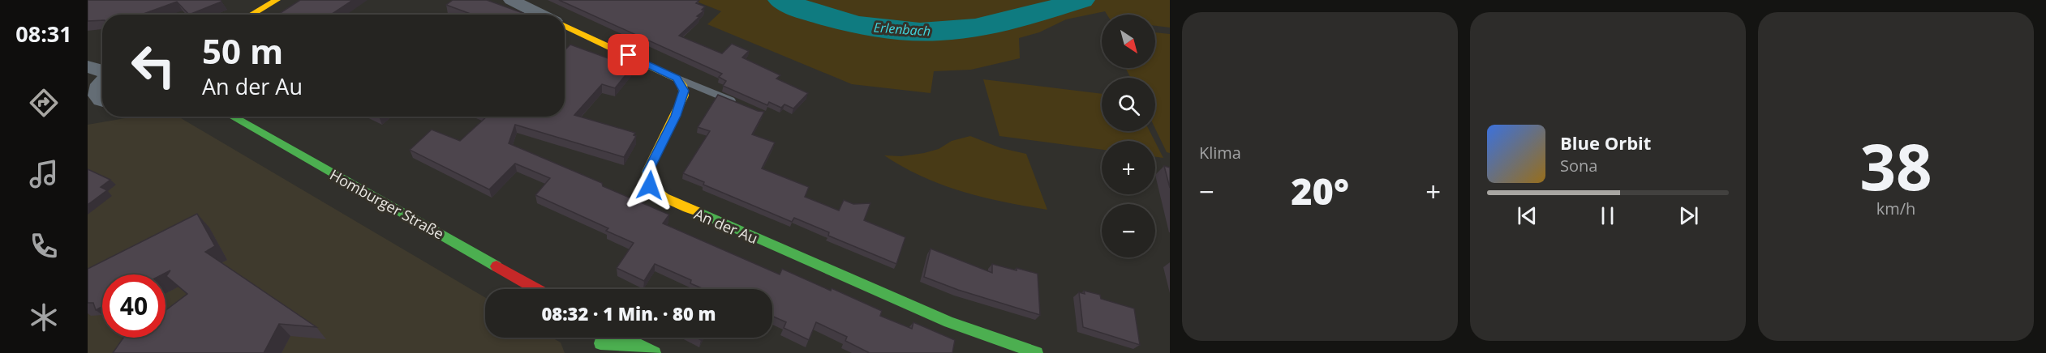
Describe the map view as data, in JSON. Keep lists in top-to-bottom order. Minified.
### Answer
{"streets":{"street":["Homburger Straße","An der Au"]},"water":["Erlenbach"],"north":"bottom right","page":{"tabs":"08:31","tile":["Klima",["38","km/h"]],"map_buttons":["+","−"],"turn":["50 m","An der Au"],"song":["Blue Orbit","Sona"],"heat":["−","20°","+"],"limit":"40","trip":"08:32 · 1 Min. · 80 m"}}
